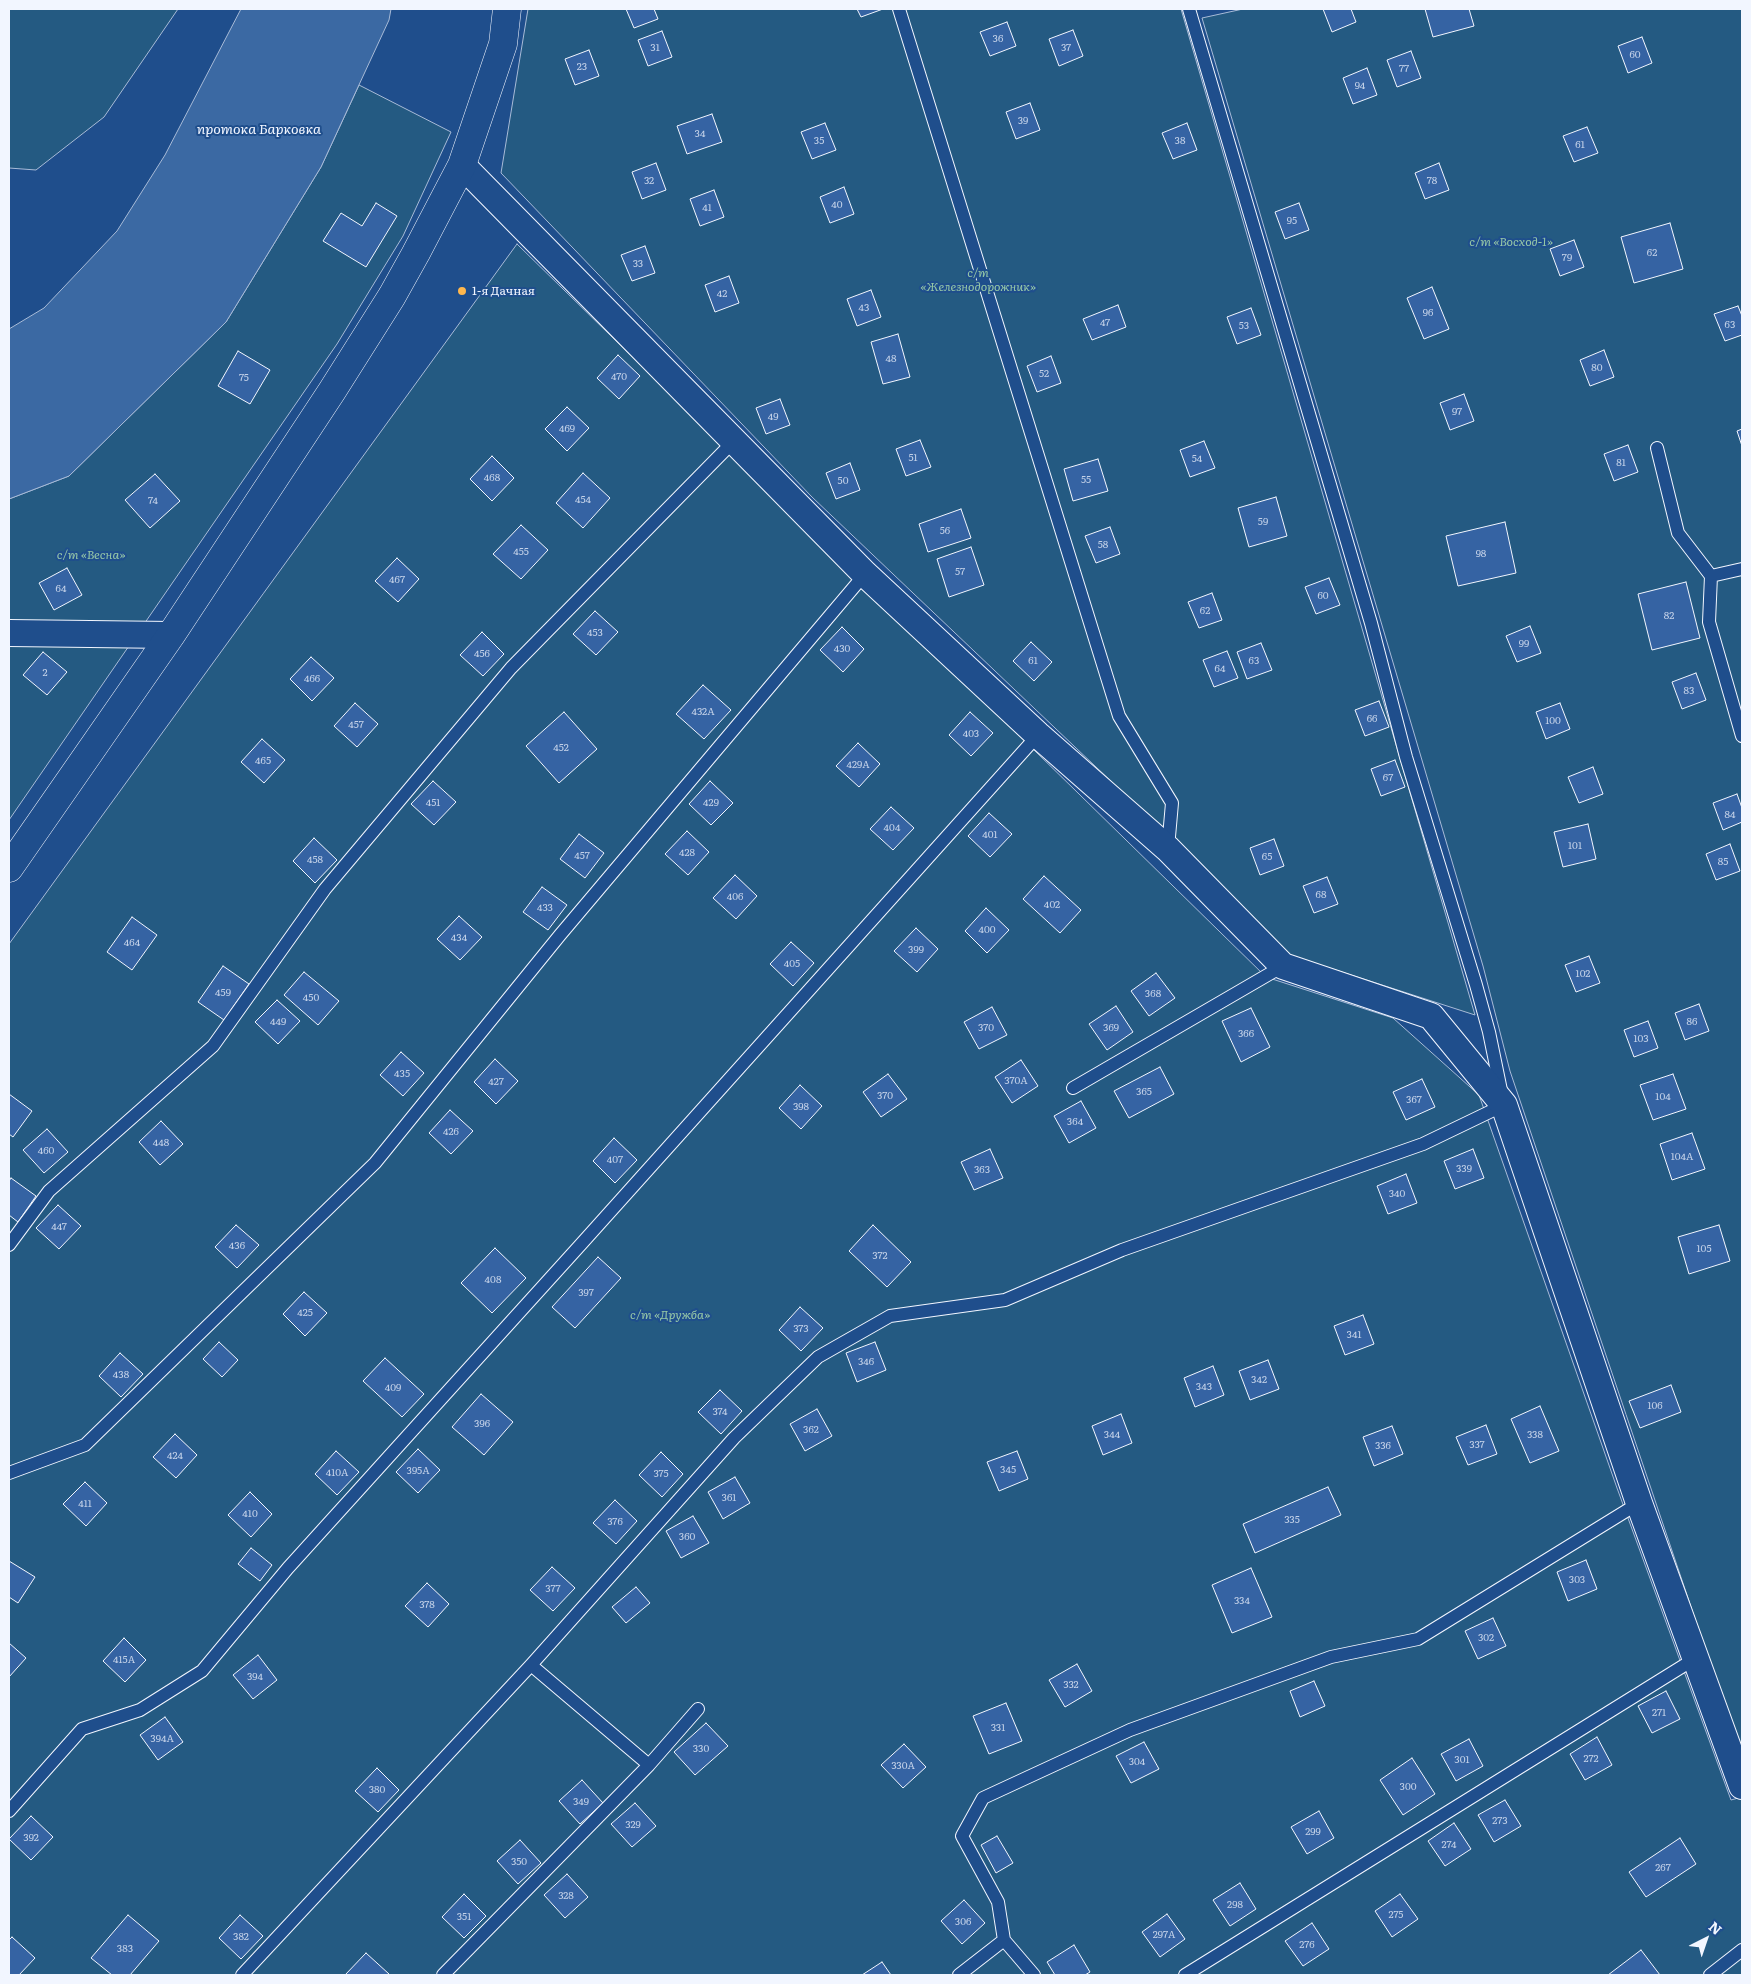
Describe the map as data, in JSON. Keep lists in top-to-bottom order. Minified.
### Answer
{"water":["протока Барковка"],"parks":["с/т «Восход-1»","с/т «Железнодорожник»","с/т «Весна»","с/т «Дружба»"],"places":["1-я Дачная"],"house_numbers":["36","31","37","60","23","77","94","39","34","35","38","61","32","78","40","41","95","62","79","33","42","43","96","47","63","53","48","80","52","470","75","97","49","469","51","54","81","468","55","50","454","74","59","56","58","455","98","57","467","64","60","62","82","453","99","430","456","61","63","64","2","466","83","432А","66","100","457","403","452","465","429А","67","451","429","84","404","401","101","428","457","65","458","85","68","406","402","433","400","434","464","399","405","102","459","368","450","449","86","370","369","366","103","435","370А","427","365","370","104","367","398","364","426","448","460","104А","407","339","363","340","447","436","105","372","408","397","425","373","341","346","438","342","343","409","106","374","396","362","344","338","337","336","424","345","395А","410А","375","361","411","410","335","376","360","303","377","334","378","302","415А","394","332","271","331","394А","330","272","301","304","330А","300","380","349","273","329","299","392","274","350","267","328","298","275","351","306","297А","382","276","383"],"north":"top right"}
